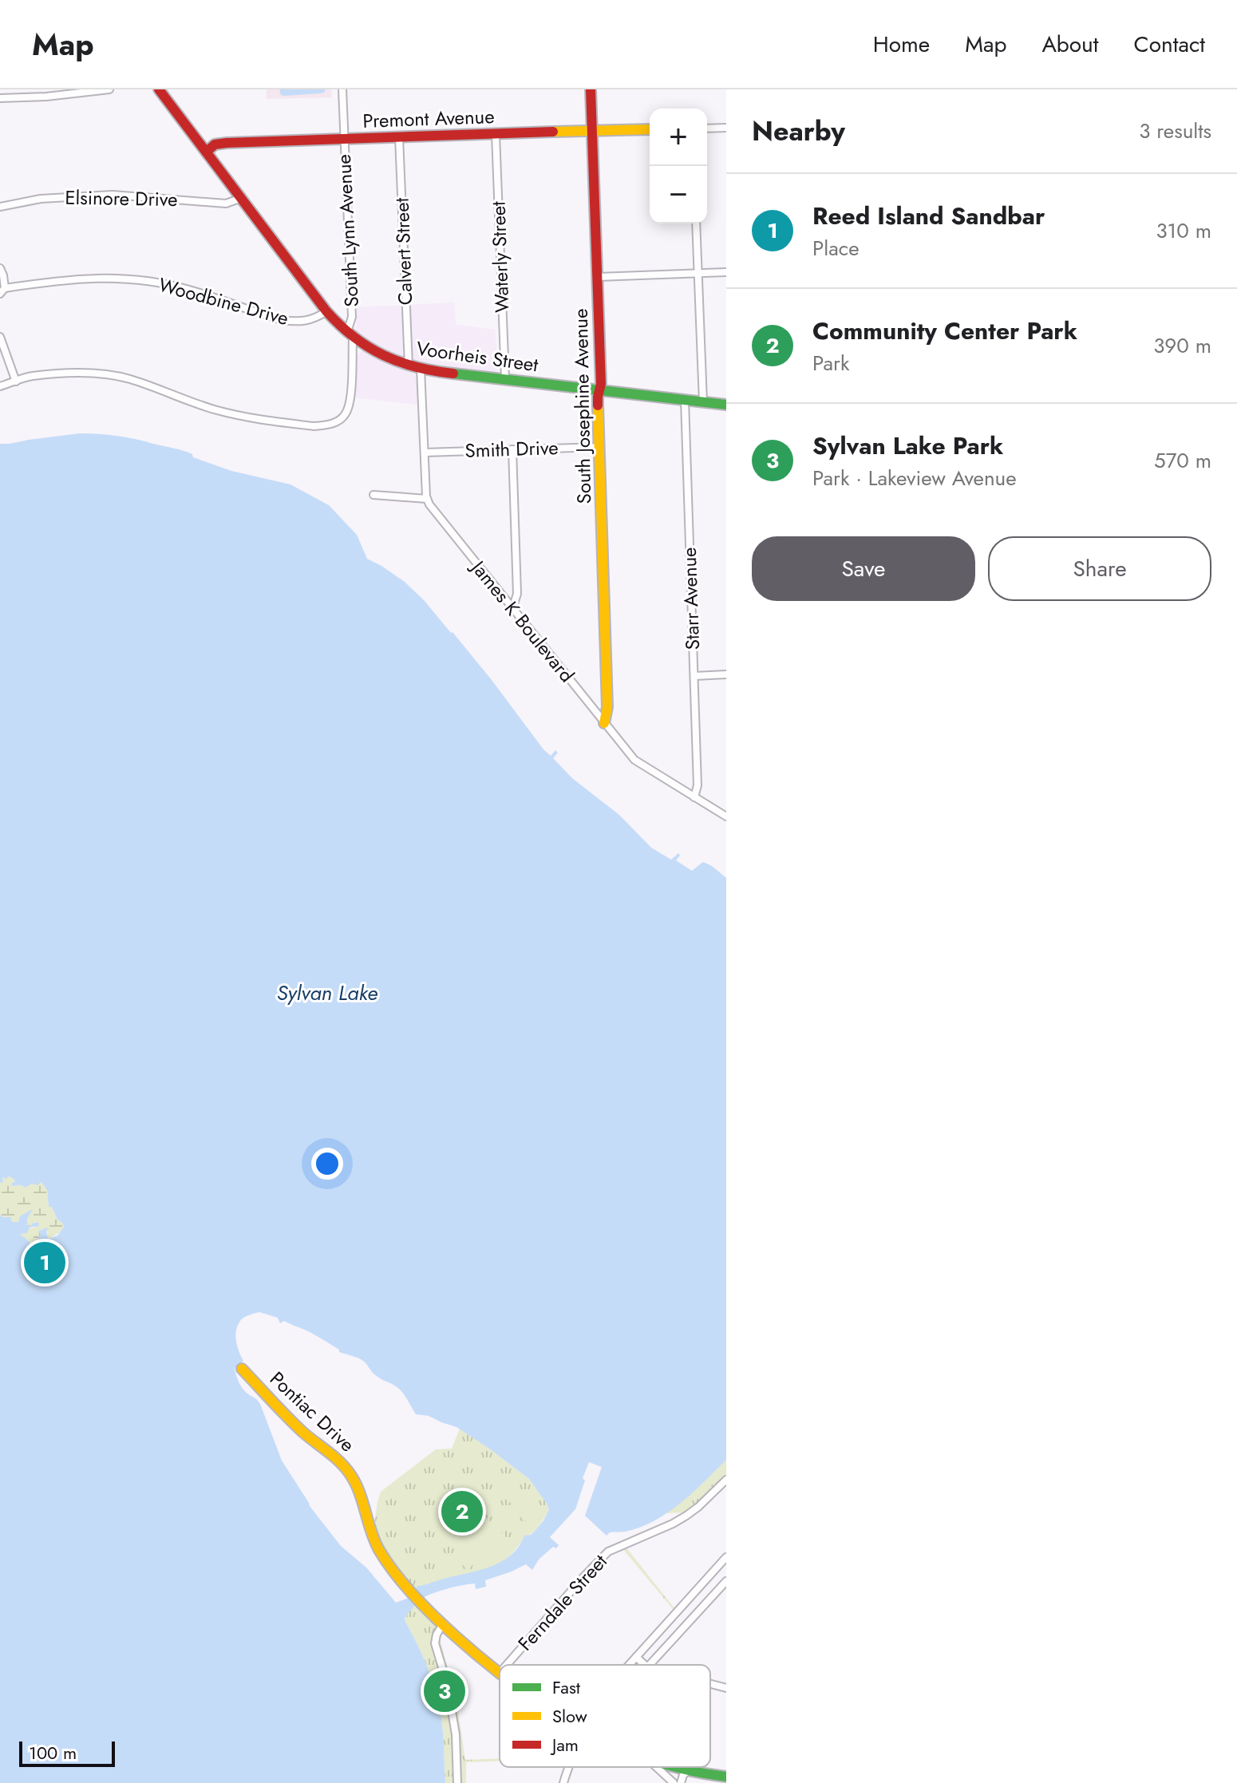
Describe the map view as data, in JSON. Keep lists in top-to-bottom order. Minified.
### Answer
{"streets":{"street":["Premont Avenue","Elsinore Drive","South Lynn Avenue","Calvert Street","Waterly Street","Woodbine Drive","Voorheis Street","South Josephine Avenue","Smith Drive","Starr Avenue","James K Boulevard","Pontiac Drive","Ferndale Street"]},"crossings":[["Premont Avenue","South Lynn Avenue"],["Premont Avenue","Calvert Street"],["Premont Avenue","Waterly Street"],["Premont Avenue","Voorheis Street"],["Premont Avenue","South Josephine Avenue"],["Elsinore Drive","Voorheis Street"],["South Lynn Avenue","Voorheis Street"],["Calvert Street","Voorheis Street"],["Waterly Street","Voorheis Street"],["Woodbine Drive","Voorheis Street"],["Voorheis Street","South Josephine Avenue"],["Voorheis Street","Starr Avenue"],["South Josephine Avenue","Smith Drive"],["South Josephine Avenue","James K Boulevard"],["Starr Avenue","James K Boulevard"]],"water":["Sylvan Lake"],"legend":["Fast","Slow","Jam"],"scale_bar":"100 m","page":{"header":"Map","nav":["Home","Map","About","Contact"],"heading":["Nearby","3 results"],"map_buttons":["+","−"],"list":[{"mark":"1","name":"Reed Island Sandbar","note":"Place","value":"310 m"},{"mark":"2","name":"Community Center Park","note":"Park","value":"390 m"},{"mark":"3","name":"Sylvan Lake Park","note":"Park · Lakeview Avenue","value":"570 m"}],"buttons":["Save","Share"],"pins":["1","2","3"],"scale":"100 m"}}
